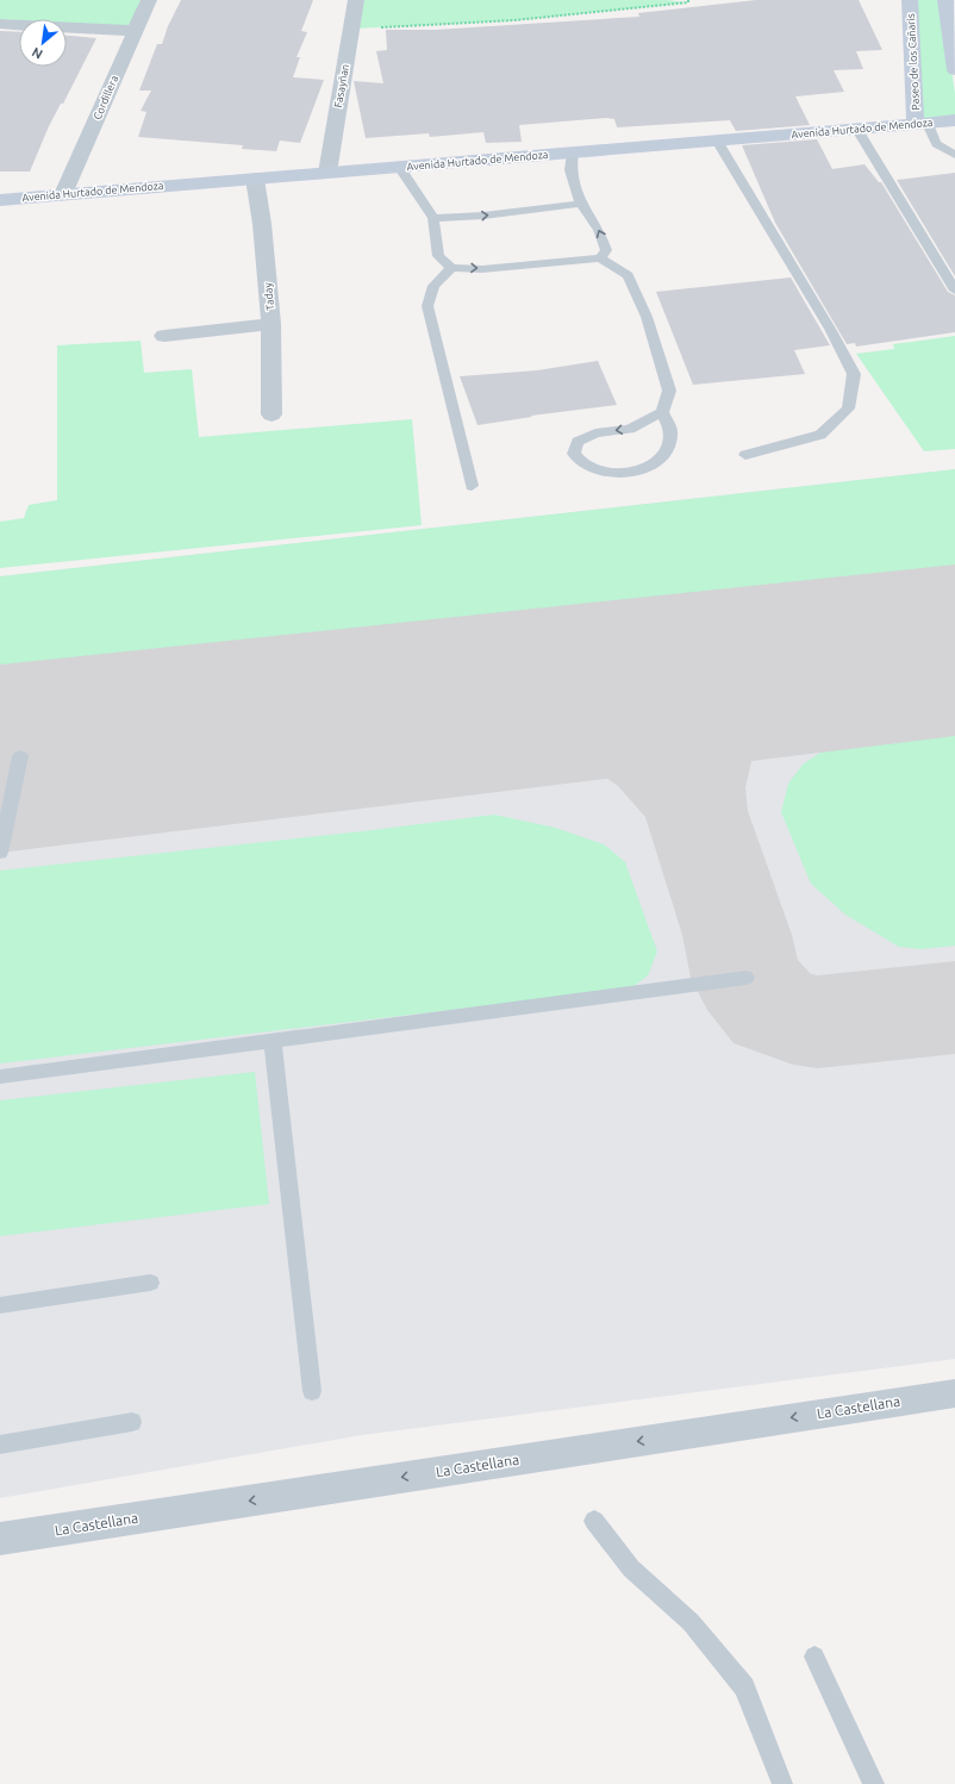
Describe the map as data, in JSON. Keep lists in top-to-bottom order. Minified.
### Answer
{"streets":{"main road":["Paseo de los Cañaris","Avenida Hurtado de Mendoza"],"street":["Fasayñan","Cordillera","Taday","La Castellana"]},"crossings":[["Paseo de los Cañaris","Avenida Hurtado de Mendoza"],["Fasayñan","Avenida Hurtado de Mendoza"],["Cordillera","Avenida Hurtado de Mendoza"],["Avenida Hurtado de Mendoza","Taday"]],"one_way":["La Castellana"],"north":"bottom left"}
